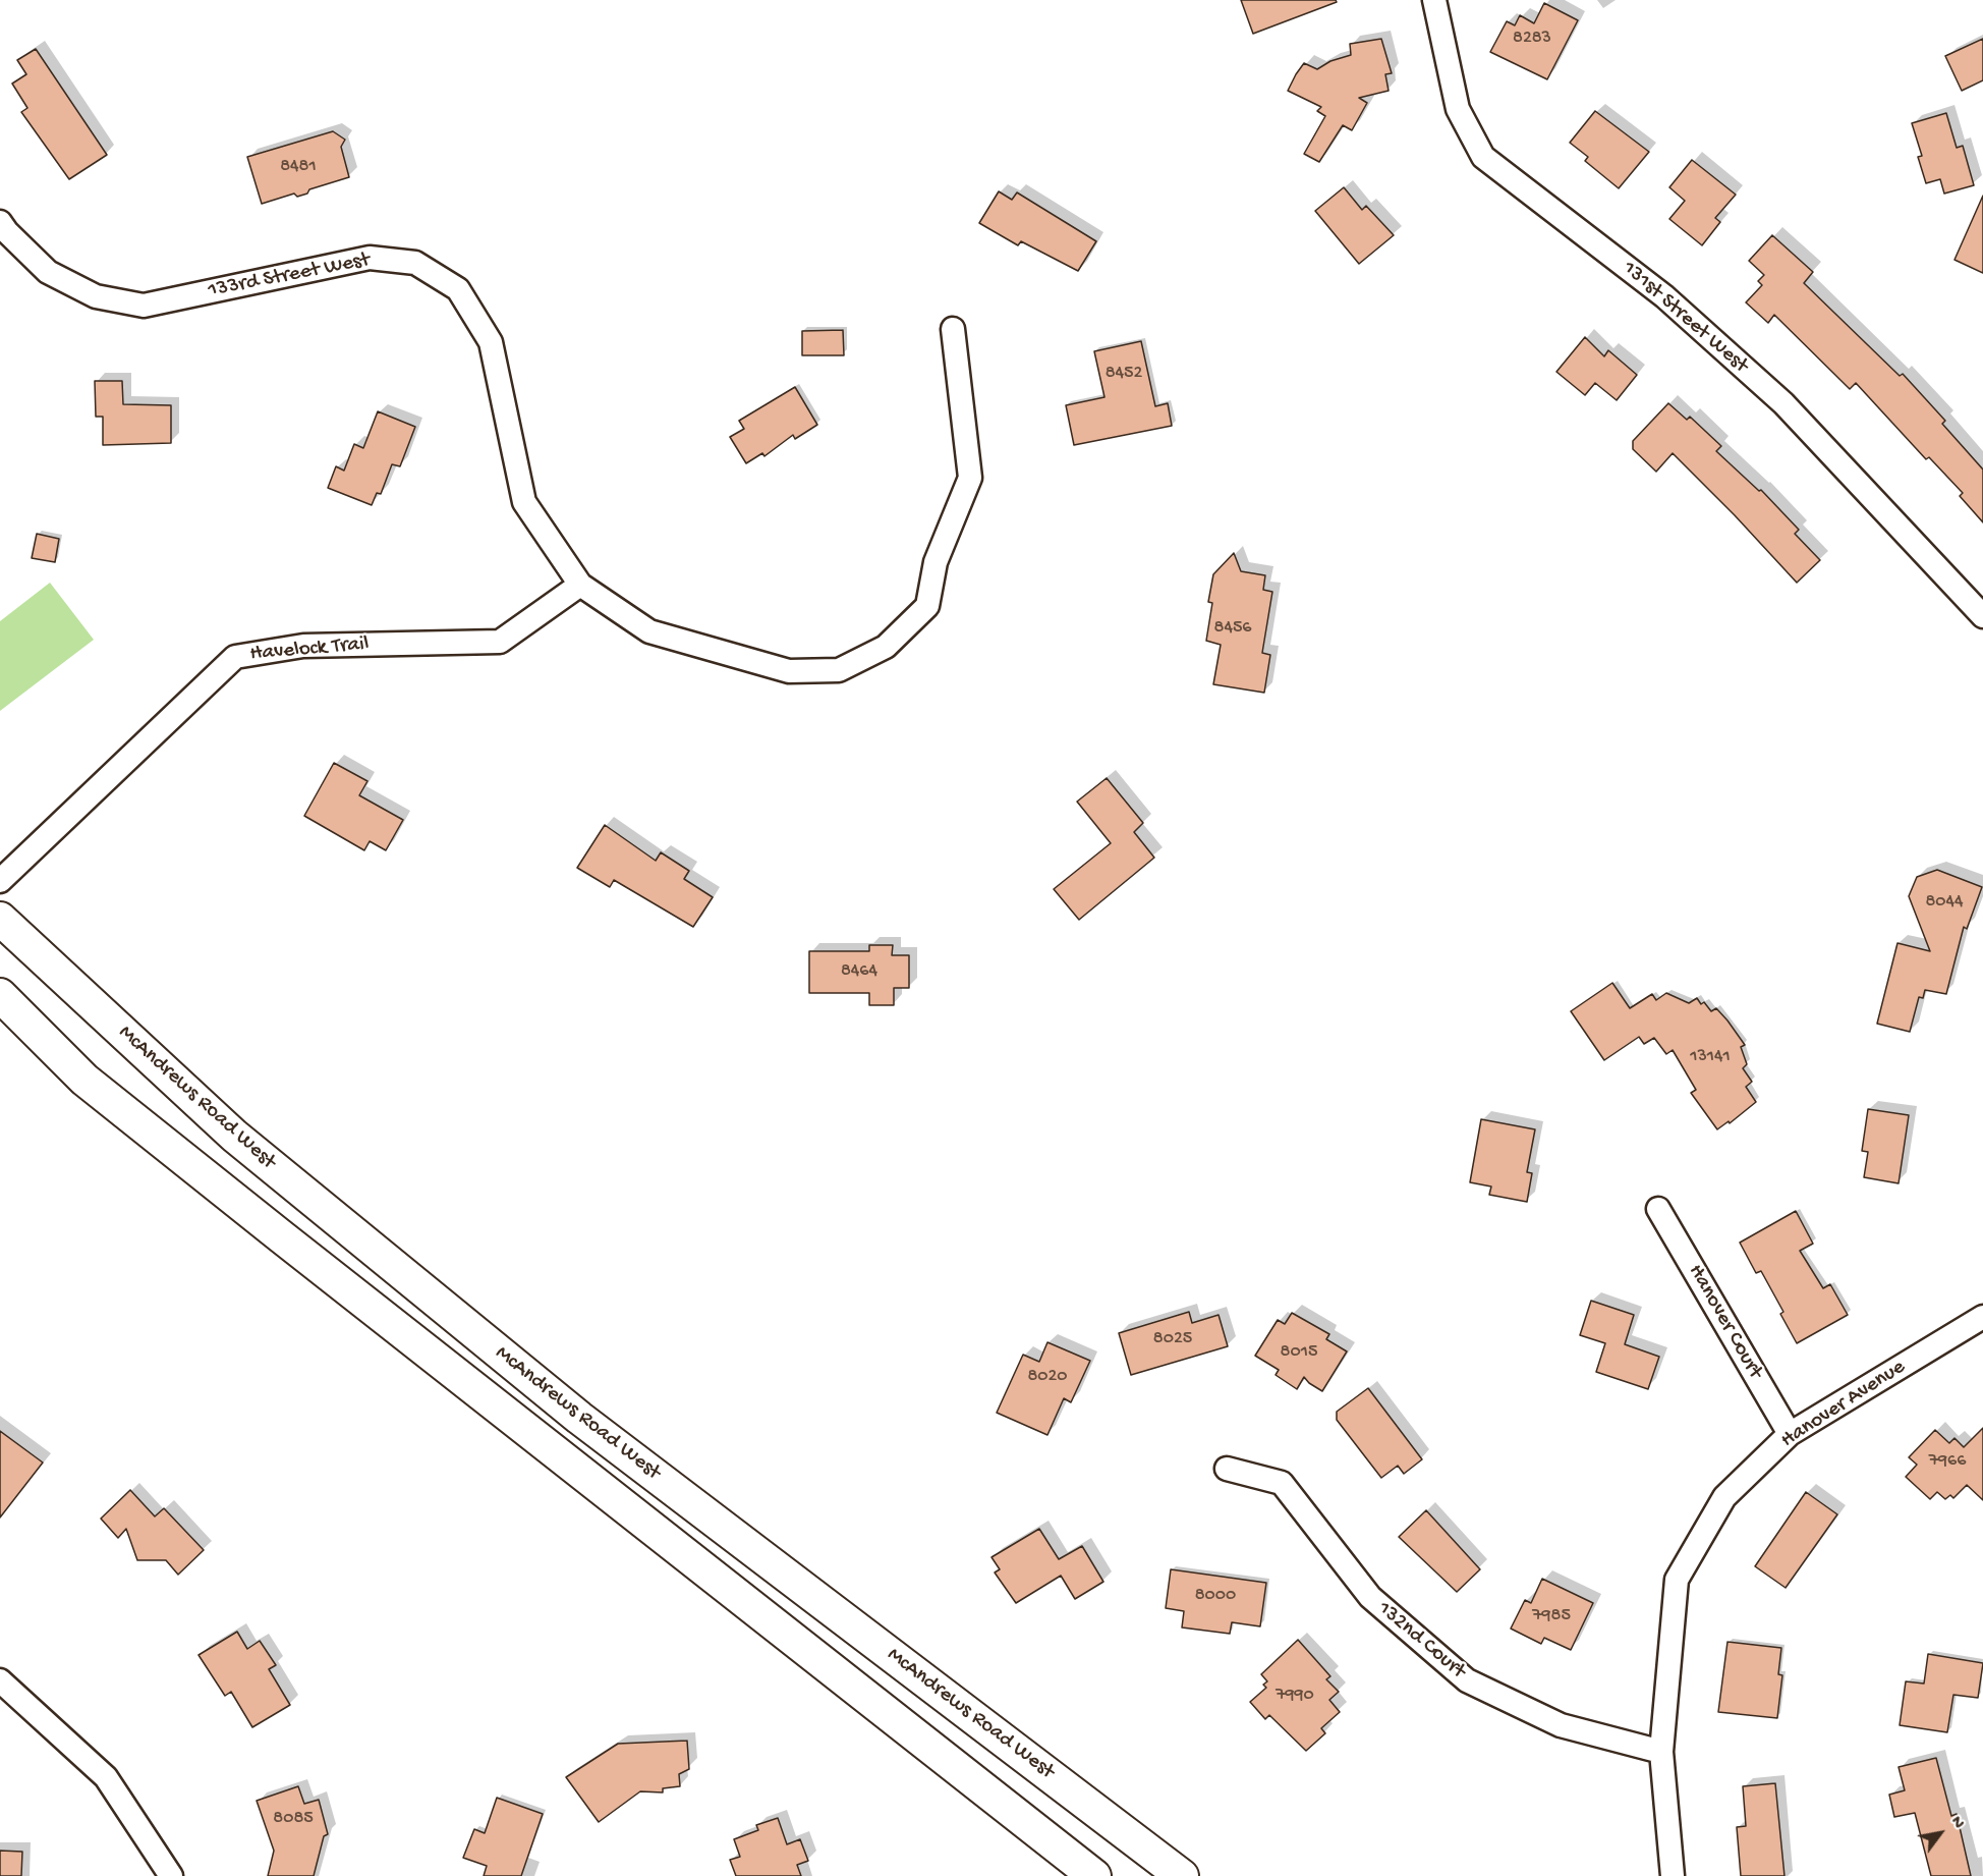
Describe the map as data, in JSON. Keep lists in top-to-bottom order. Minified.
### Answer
{"streets":{"main road":["McAndrews Road West"],"street":["133rd Street West","131st Street West","Havelock Trail","Hanover Court","Hanover Avenue","132nd Court"]},"crossings":[["133rd Street West","Havelock Trail"],["Hanover Court","Hanover Avenue"],["Hanover Avenue","132nd Court"]],"house_numbers":["8283","8481","8452","8456","8044","8464","13141","8025","8015","8020","7966","8000","7985","7990","8085"],"north":"top right"}
